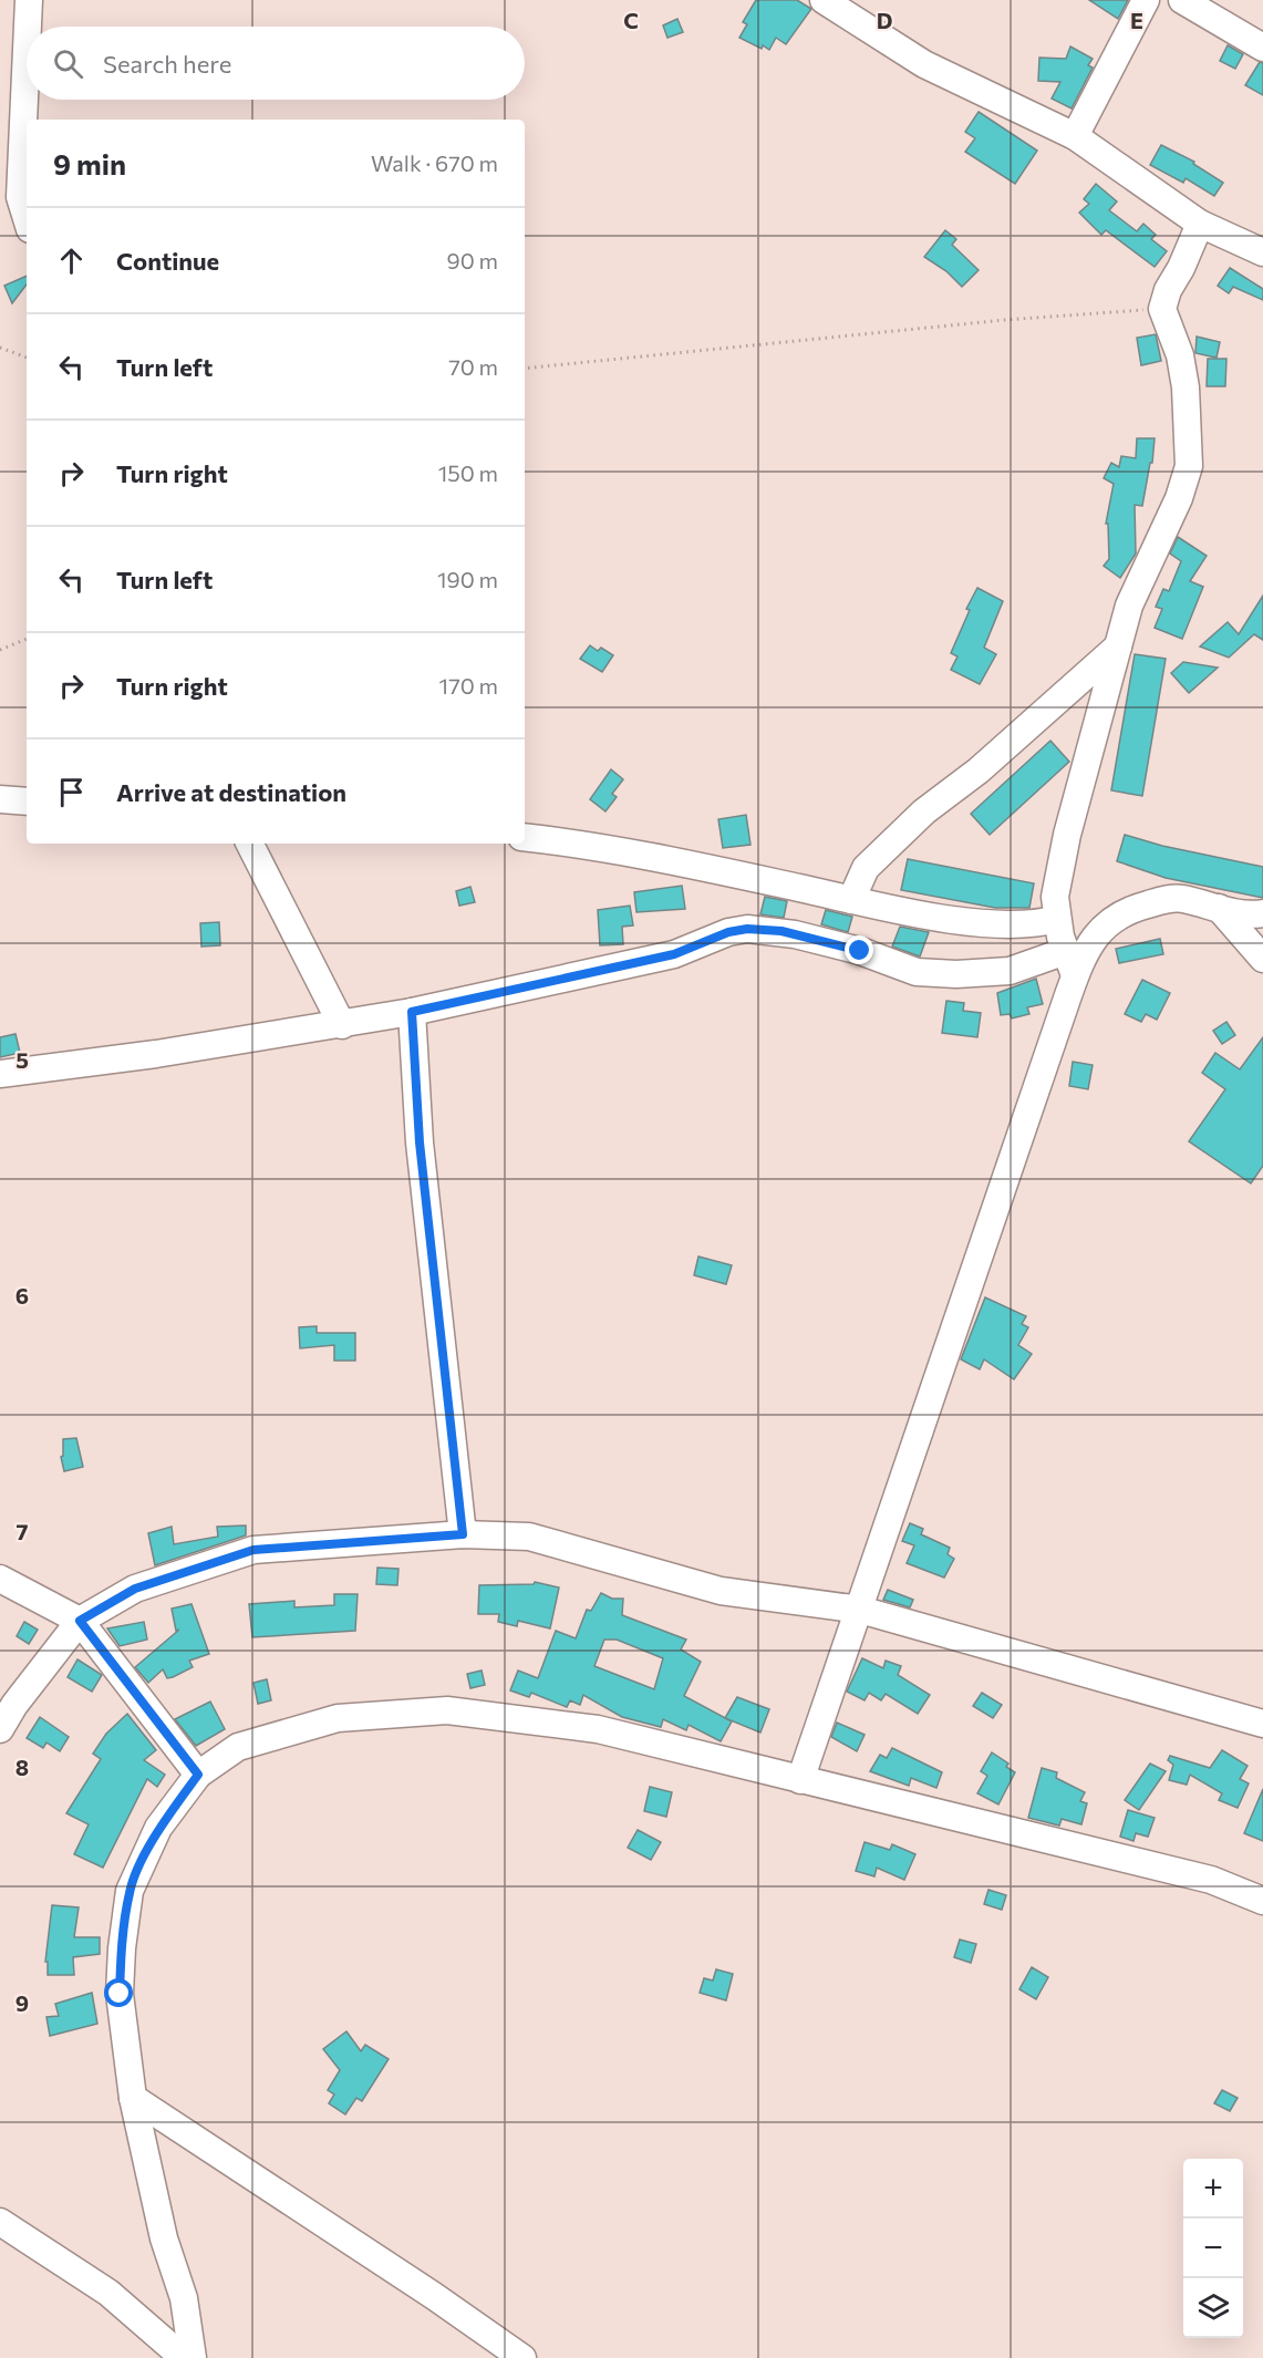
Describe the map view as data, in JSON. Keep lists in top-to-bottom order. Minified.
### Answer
{"page":{"search":"Search here","heading":["9 min","Walk · 670 m"],"list":[["Continue","90 m"],["Turn left","70 m"],["Turn right","150 m"],["Turn left","190 m"],["Turn right","170 m"],"Arrive at destination"],"map_buttons":["+","−"]},"grid":{"columns":["C","D","E"],"rows":["5","6","7","8","9"]}}
